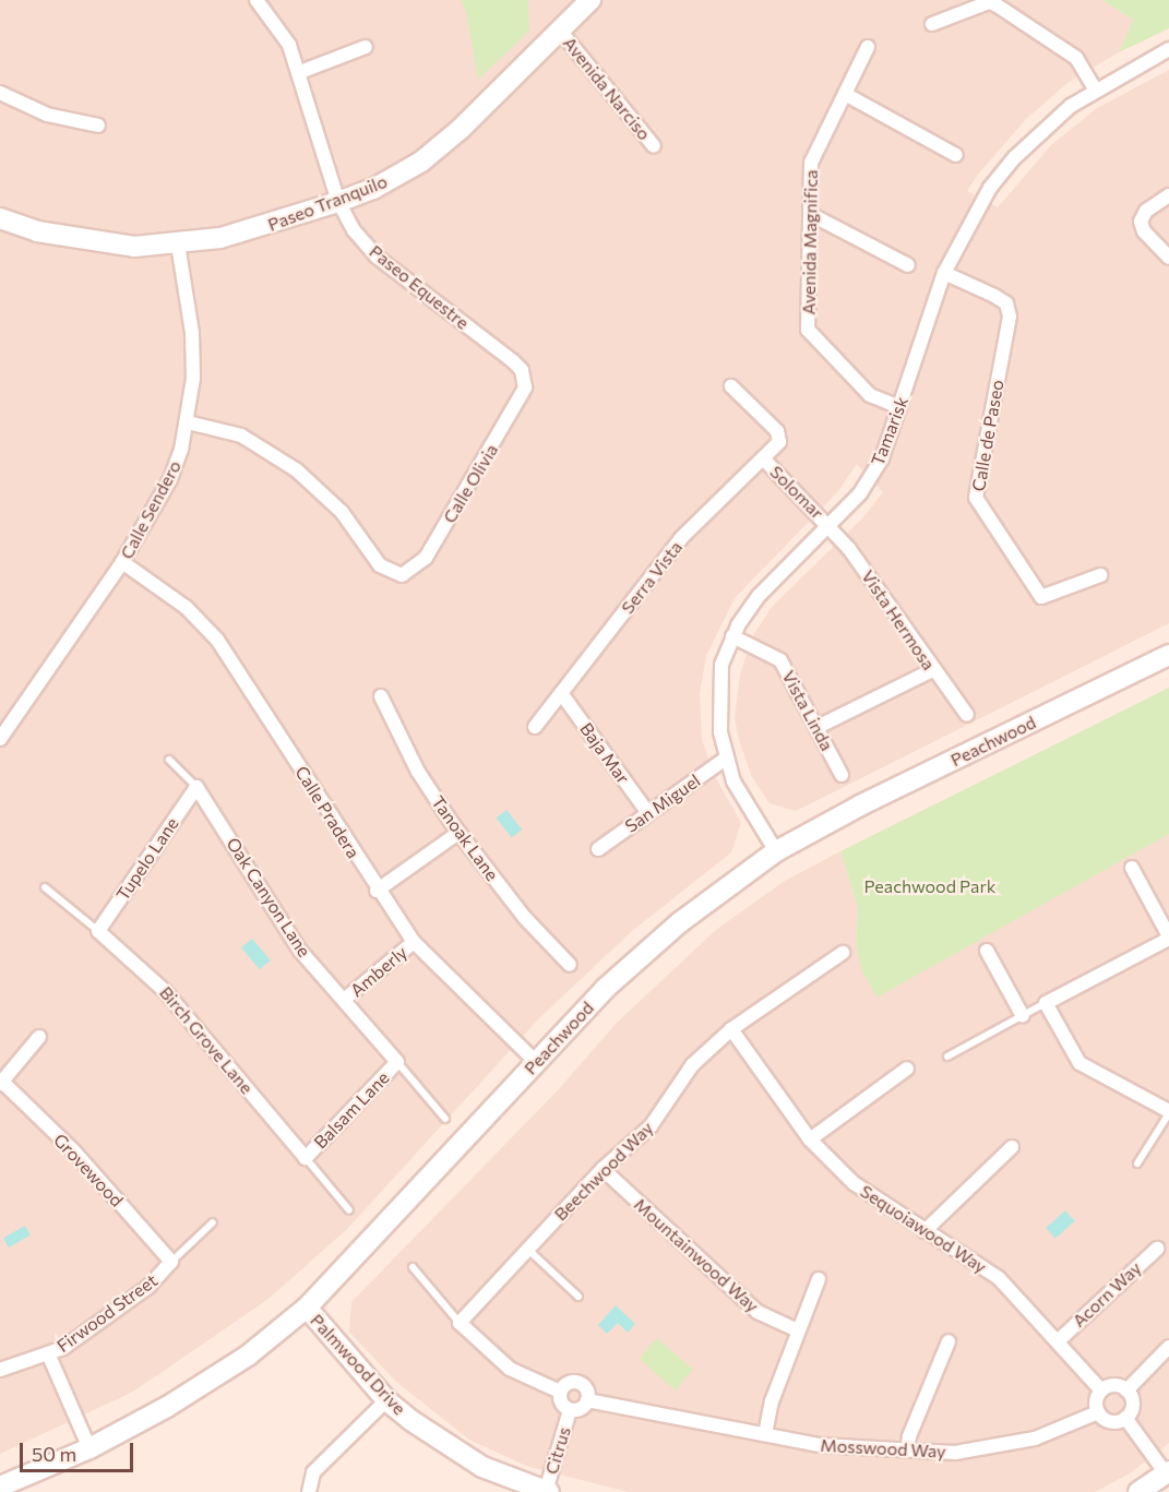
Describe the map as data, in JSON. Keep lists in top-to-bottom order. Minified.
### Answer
{"streets":{"street":["Avenida Narciso","Paseo Tranquilo","Avenida Magnifica","Paseo Equestre","Tamarisk","Calle de Paseo","Calle Olivia","Solomar","Calle Sendero","Serra Vista","Vista Hermosa","Vista Linda","Peachwood","Baja Mar","San Miguel","Calle Pradera","Tanoak Lane","Tupelo Lane","Oak Canyon Lane","Amberly","Birch Grove Lane","Balsam Lane","Grovewood","Beechwood Way","Sequoiawood Way","Mountainwood Way","Acorn Way","Firwood Street","Palmwood Drive","Mosswood Way","Citrus"]},"crossings":[["Avenida Narciso","Paseo Tranquilo"],["Paseo Tranquilo","Paseo Equestre"],["Paseo Tranquilo","Calle Sendero"],["Avenida Magnifica","Tamarisk"],["Paseo Equestre","Calle Olivia"],["Tamarisk","Calle de Paseo"],["Tamarisk","Solomar"],["Tamarisk","Vista Hermosa"],["Tamarisk","Vista Linda"],["Tamarisk","Peachwood"],["Tamarisk","San Miguel"],["Calle Olivia","Calle Sendero"],["Solomar","Serra Vista"],["Solomar","Vista Hermosa"],["Calle Sendero","Calle Pradera"],["Serra Vista","Baja Mar"],["Peachwood","Calle Pradera"],["Peachwood","Palmwood Drive"],["Baja Mar","San Miguel"],["Calle Pradera","Amberly"],["Tupelo Lane","Oak Canyon Lane"],["Tupelo Lane","Birch Grove Lane"],["Oak Canyon Lane","Amberly"],["Oak Canyon Lane","Balsam Lane"],["Birch Grove Lane","Balsam Lane"],["Grovewood","Firwood Street"],["Beechwood Way","Sequoiawood Way"],["Beechwood Way","Mountainwood Way"],["Sequoiawood Way","Acorn Way"],["Sequoiawood Way","Mosswood Way"],["Palmwood Drive","Citrus"],["Mosswood Way","Citrus"]],"parks":["Peachwood Park"],"scale_bar":"50 m"}
